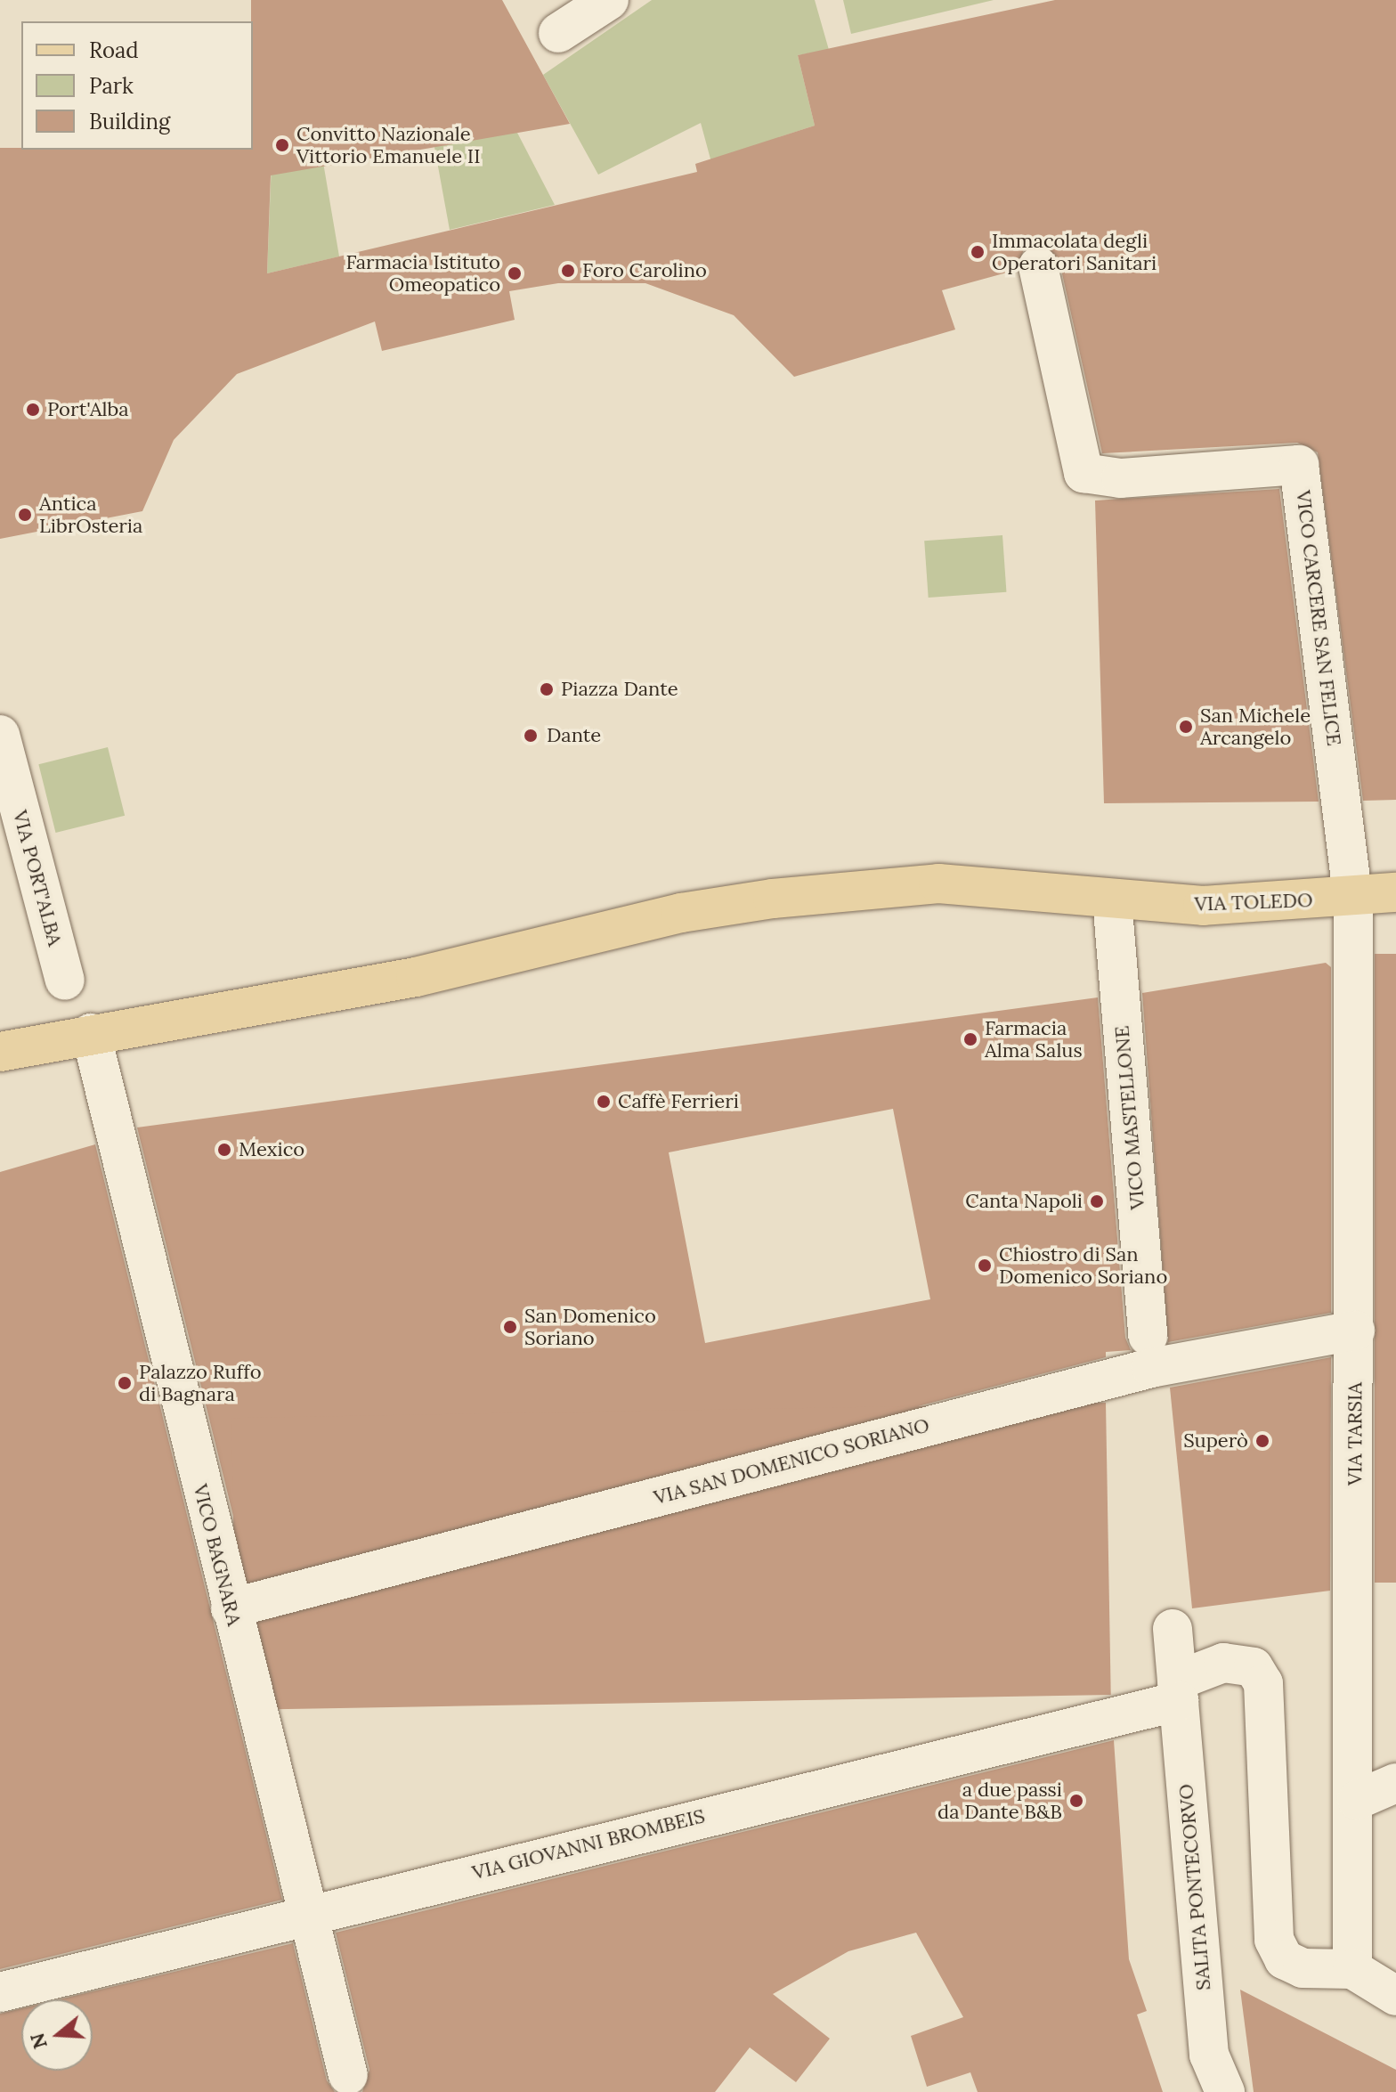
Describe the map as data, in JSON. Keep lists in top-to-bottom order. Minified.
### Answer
{"streets":{"main road":["VIA TOLEDO"],"street":["VICO CARCERE SAN FELICE","VIA PORT'ALBA","VICO MASTELLONE","VIA TARSIA","VIA SAN DOMENICO SORIANO","VICO BAGNARA","VIA GIOVANNI BROMBEIS","SALITA PONTECORVO"]},"crossings":[["VICO CARCERE SAN FELICE","VIA TOLEDO"],["VICO CARCERE SAN FELICE","VIA TARSIA"],["VIA TOLEDO","VICO MASTELLONE"],["VIA TOLEDO","VIA TARSIA"],["VIA TARSIA","VIA SAN DOMENICO SORIANO"],["VIA SAN DOMENICO SORIANO","VICO BAGNARA"],["VICO BAGNARA","VIA GIOVANNI BROMBEIS"],["VIA GIOVANNI BROMBEIS","SALITA PONTECORVO"]],"places":["Convitto Nazionale Vittorio Emanuele II","Immacolata degli Operatori Sanitari","Foro Carolino","Farmacia Istituto Omeopatico","Port'Alba","Antica LibrOsteria","Piazza Dante","San Michele Arcangelo","Dante","Farmacia Alma Salus","Caffè Ferrieri","Mexico","Canta Napoli","Chiostro di San Domenico Soriano","San Domenico Soriano","Palazzo Ruffo di Bagnara","Superò","a due passi da Dante B&B"],"legend":["Road","Park","Building"],"north":"left"}
